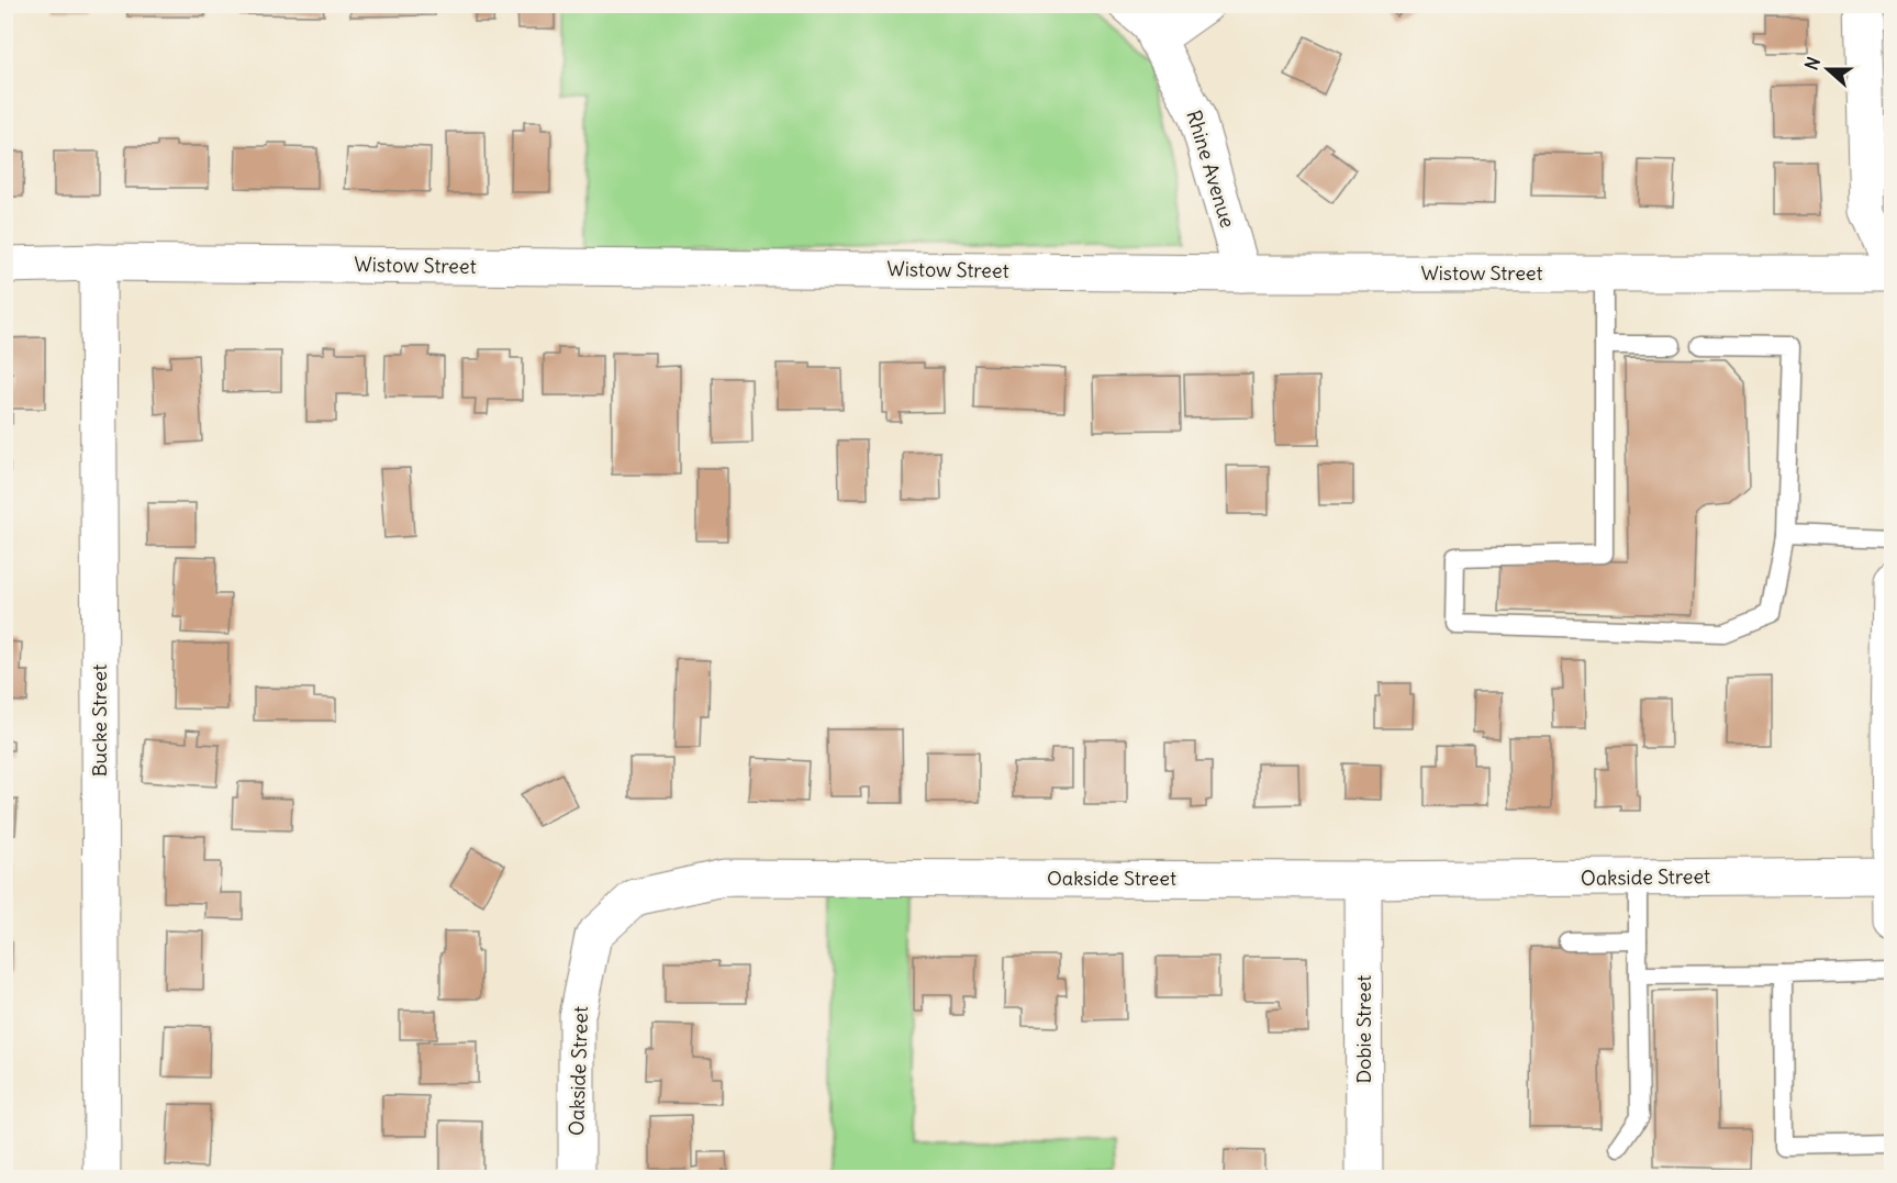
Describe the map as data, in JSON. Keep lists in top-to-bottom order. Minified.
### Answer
{"streets":{"street":["Rhine Avenue","Wistow Street","Bucke Street","Oakside Street","Dobie Street"]},"crossings":[["Rhine Avenue","Wistow Street"],["Wistow Street","Bucke Street"],["Oakside Street","Dobie Street"]],"north":"left"}
